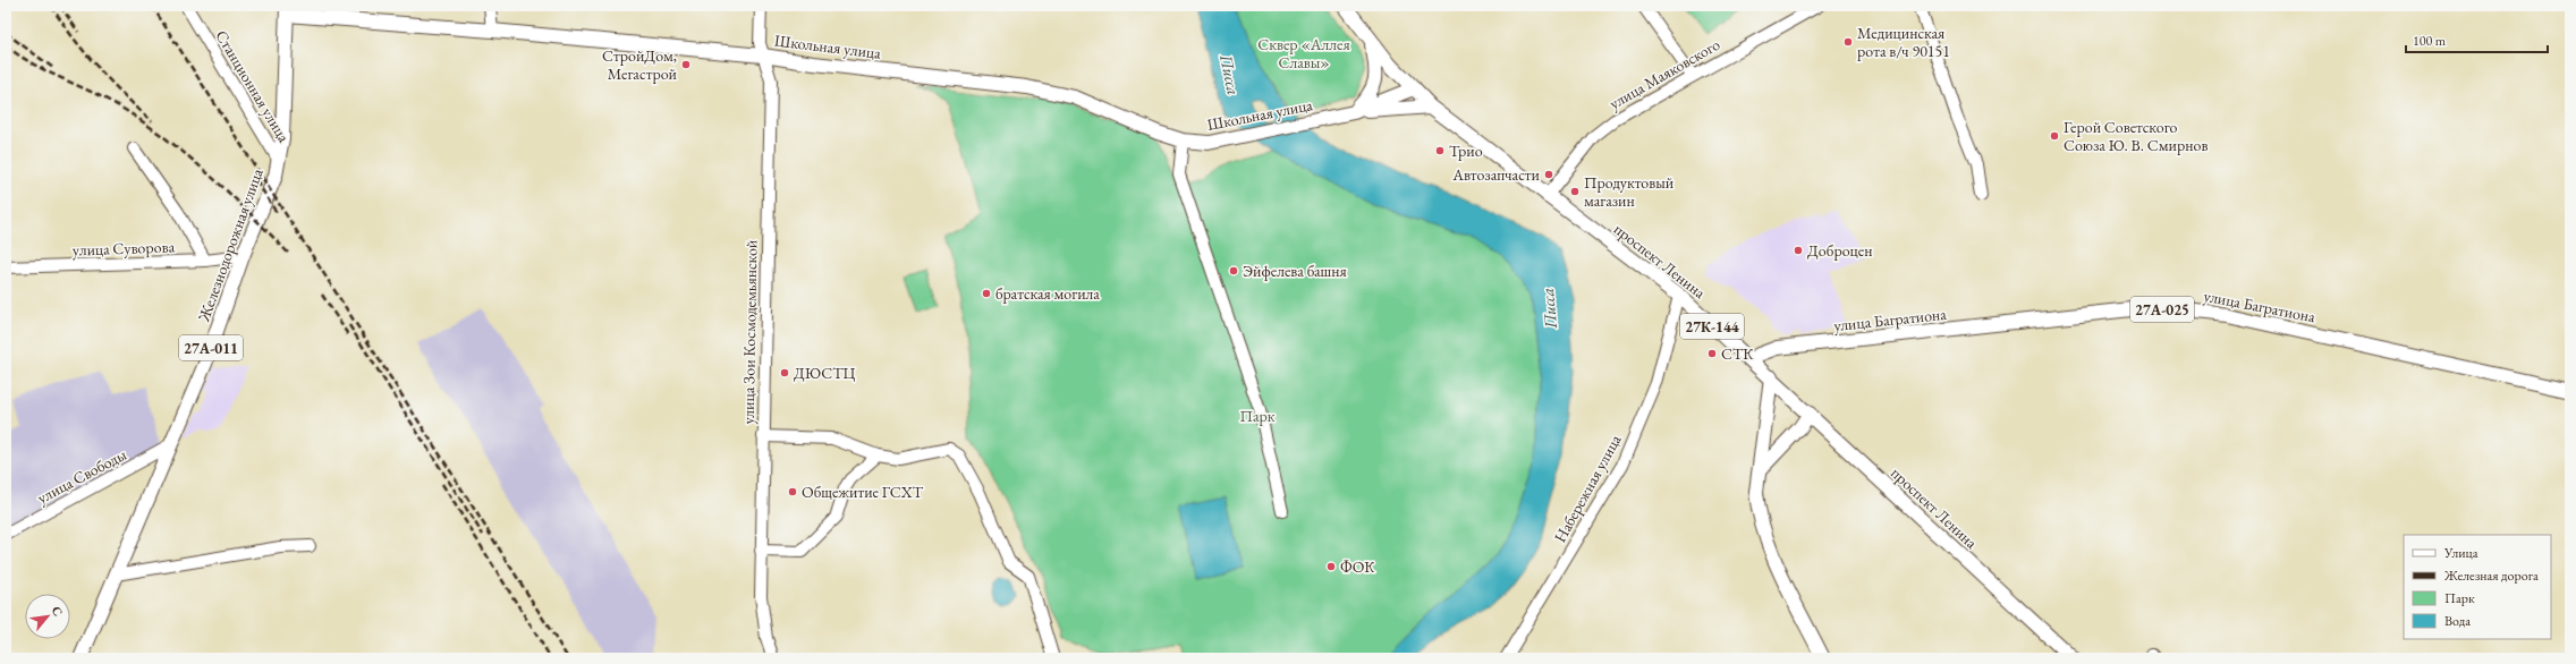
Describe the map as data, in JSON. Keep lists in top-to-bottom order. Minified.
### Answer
{"streets":{"main road":["Школьная улица","Железнодорожная улица","проспект Ленина","улица Багратиона","27А-025","27К-144","27А-011"],"street":["улица Маяковского","Станционная улица","улица Суворова","улица Зои Космодемьянской","улица Свободы","Набережная улица"]},"crossings":[["Школьная улица","Железнодорожная улица"],["Школьная улица","проспект Ленина"],["Школьная улица","улица Зои Космодемьянской"],["улица Маяковского","проспект Ленина"],["Станционная улица","Железнодорожная улица"],["Железнодорожная улица","улица Суворова"],["Железнодорожная улица","улица Свободы"],["проспект Ленина","улица Багратиона"],["проспект Ленина","Набережная улица"]],"water":["Писса"],"parks":["Сквер «Аллея Славы»","Парк"],"places":["Медицинская рота в/ч 90151","СтройДом, Мегастрой","Герой Советского Союза Ю. В. Смирнов","Трио","Автозапчасти","Продуктовый магазин","Доброцен","Эйфелева башня","братская могила","СТК","ДЮСТЦ","Общежитие ГСХТ","ФОК"],"legend":["Улица","Железная дорога","Парк","Вода"],"scale_bar":"100 m","north":"top right"}
